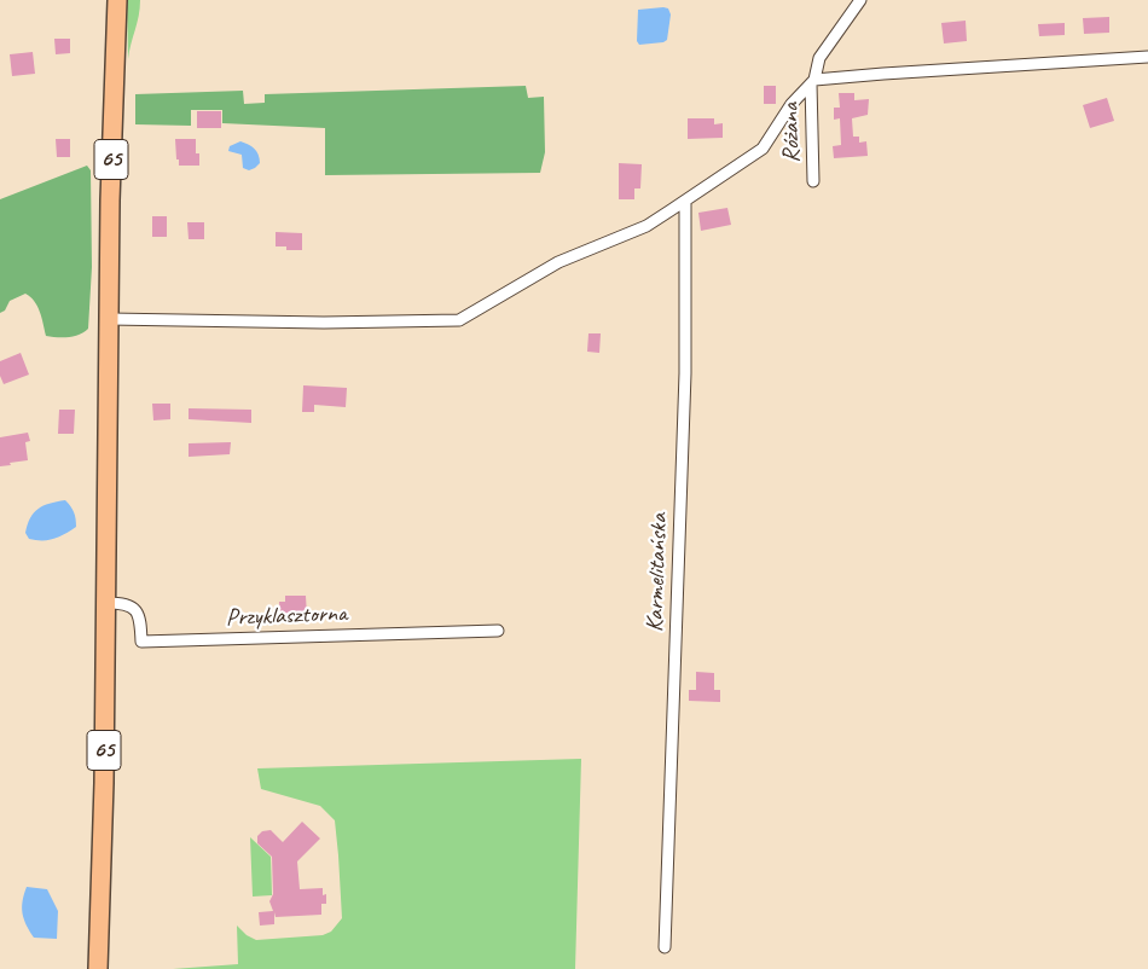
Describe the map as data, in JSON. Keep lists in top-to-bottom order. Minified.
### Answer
{"streets":{"main road":["65"],"street":["Różana","Karmelitańska","Przyklasztorna"]},"crossings":[["65","Przyklasztorna"]]}
